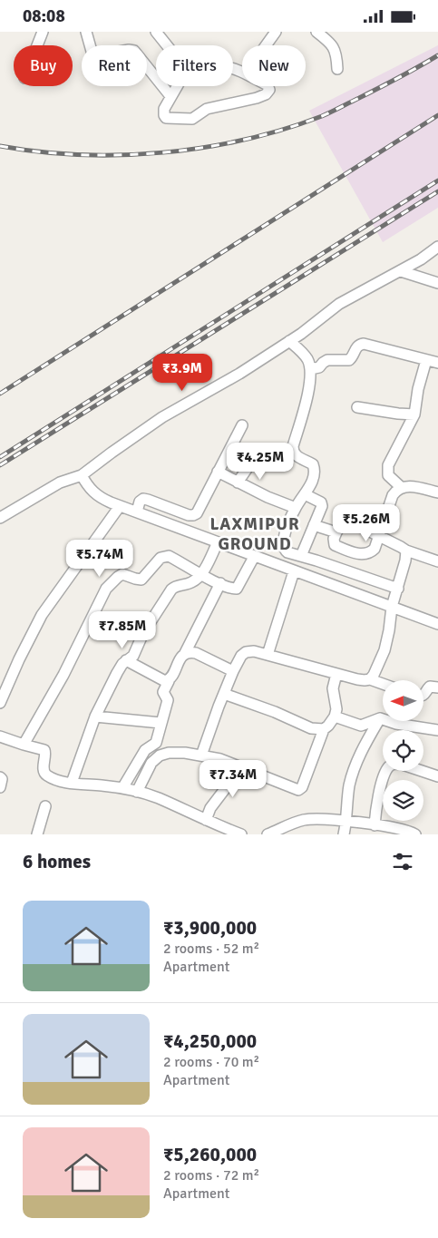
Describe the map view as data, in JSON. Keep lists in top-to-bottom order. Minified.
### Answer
{"districts":["LAXMIPUR GROUND"],"north":"left","page":{"status":"08:08","chip":["Buy","Rent","Filters","New"],"price":["₹3.9M","₹4.25M","₹5.26M","₹5.74M","₹7.85M","₹7.34M"],"heading":"6 homes","list":[{"name":"₹3,900,000","note":"2 rooms · 52 m² · Apartment"},{"name":"₹4,250,000","note":"2 rooms · 70 m² · Apartment"},{"name":"₹5,260,000","note":"2 rooms · 72 m² · Apartment"}]}}
